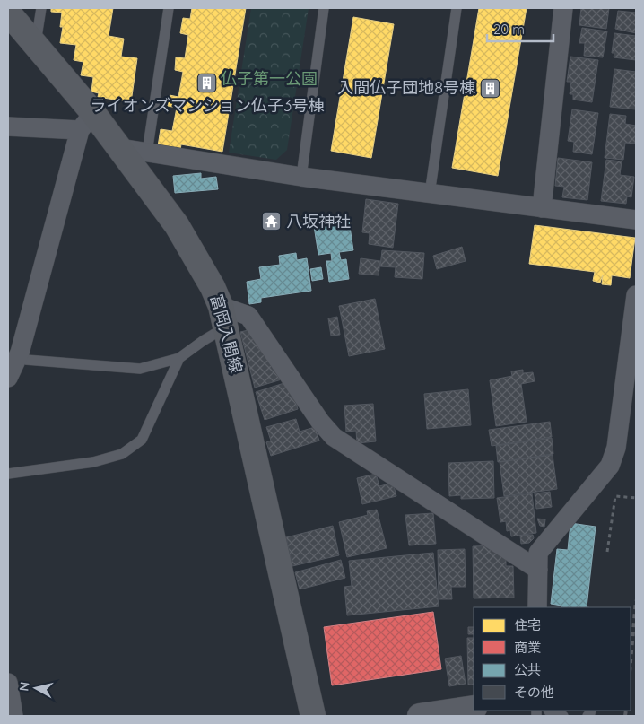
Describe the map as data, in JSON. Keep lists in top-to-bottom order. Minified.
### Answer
{"streets":{"main road":["富岡入間線"]},"parks":["仏子第一公園"],"places":{"building":["ライオンズマンション仏子3号棟","入間仏子団地8号棟"],"temple":["八坂神社"]},"legend":["住宅","商業","公共","その他"],"scale_bar":"20 m","north":"left"}
